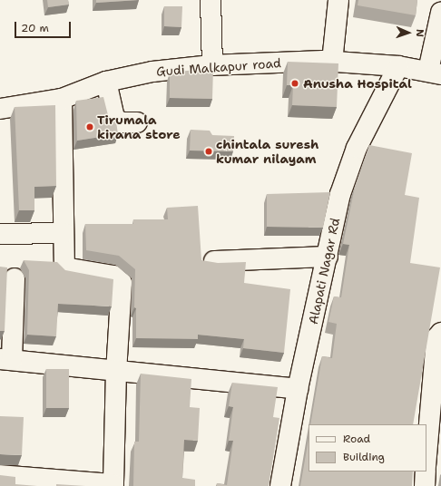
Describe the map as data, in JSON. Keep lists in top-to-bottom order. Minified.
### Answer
{"streets":{"street":["Gudi Malkapur road","Alapati Nagar Rd"]},"crossings":[["Gudi Malkapur road","Alapati Nagar Rd"]],"places":["Anusha Hospital","Tirumala kirana store","chintala suresh kumar nilayam"],"legend":["Road","Building"],"scale_bar":"20 m","north":"right"}
